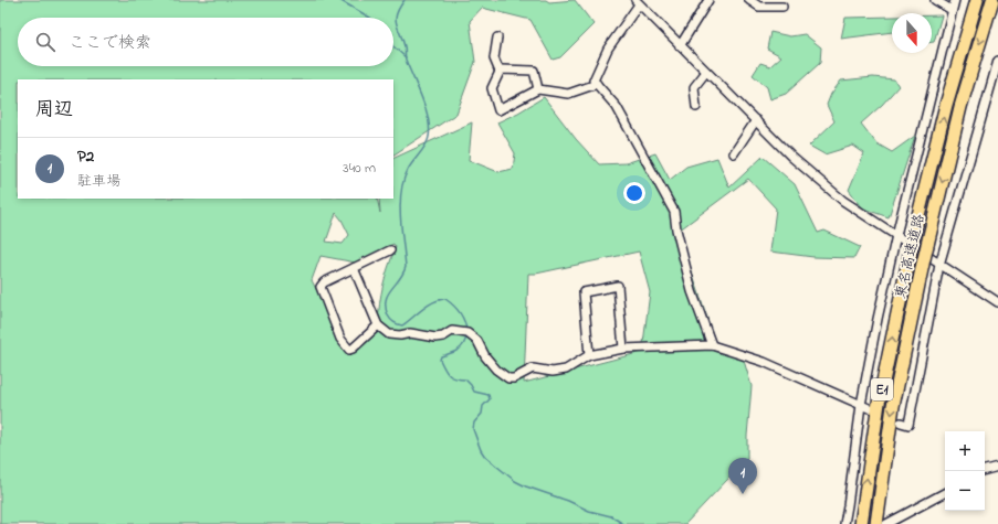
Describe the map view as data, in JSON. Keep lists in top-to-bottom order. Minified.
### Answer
{"streets":{"highway":["東名高速道路","E1"]},"north":"bottom","page":{"search":"ここで検索","heading":"周辺","list":[{"mark":"1","name":"P2","note":"駐車場","value":"340 m"}],"map_buttons":["+","−"],"pins":"1"}}
